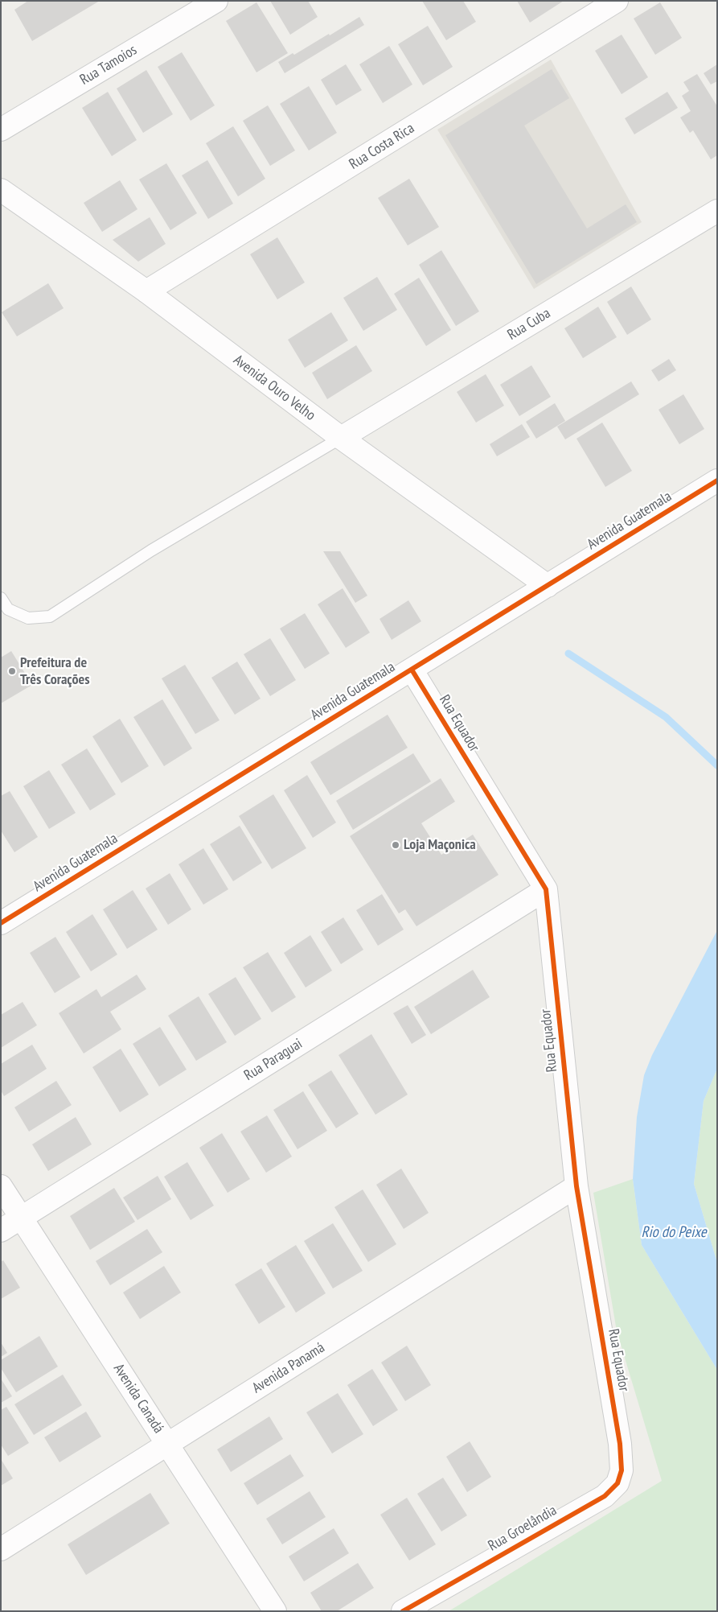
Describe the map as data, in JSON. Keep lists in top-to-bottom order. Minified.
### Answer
{"streets":{"street":["Rua Tamoios","Rua Costa Rica","Rua Cuba","Avenida Ouro Velho","Avenida Guatemala","Rua Equador","Rua Paraguai","Avenida Panamá","Avenida Canadá","Rua Groelândia"]},"crossings":[["Rua Costa Rica","Avenida Ouro Velho"],["Rua Cuba","Avenida Ouro Velho"],["Avenida Ouro Velho","Avenida Guatemala"],["Avenida Guatemala","Rua Equador"],["Rua Equador","Rua Paraguai"],["Rua Equador","Avenida Panamá"],["Rua Equador","Rua Groelândia"],["Rua Paraguai","Avenida Canadá"],["Avenida Panamá","Avenida Canadá"]],"water":["Rio do Peixe"],"places":["Prefeitura de Três Corações","Loja Maçonica"]}
